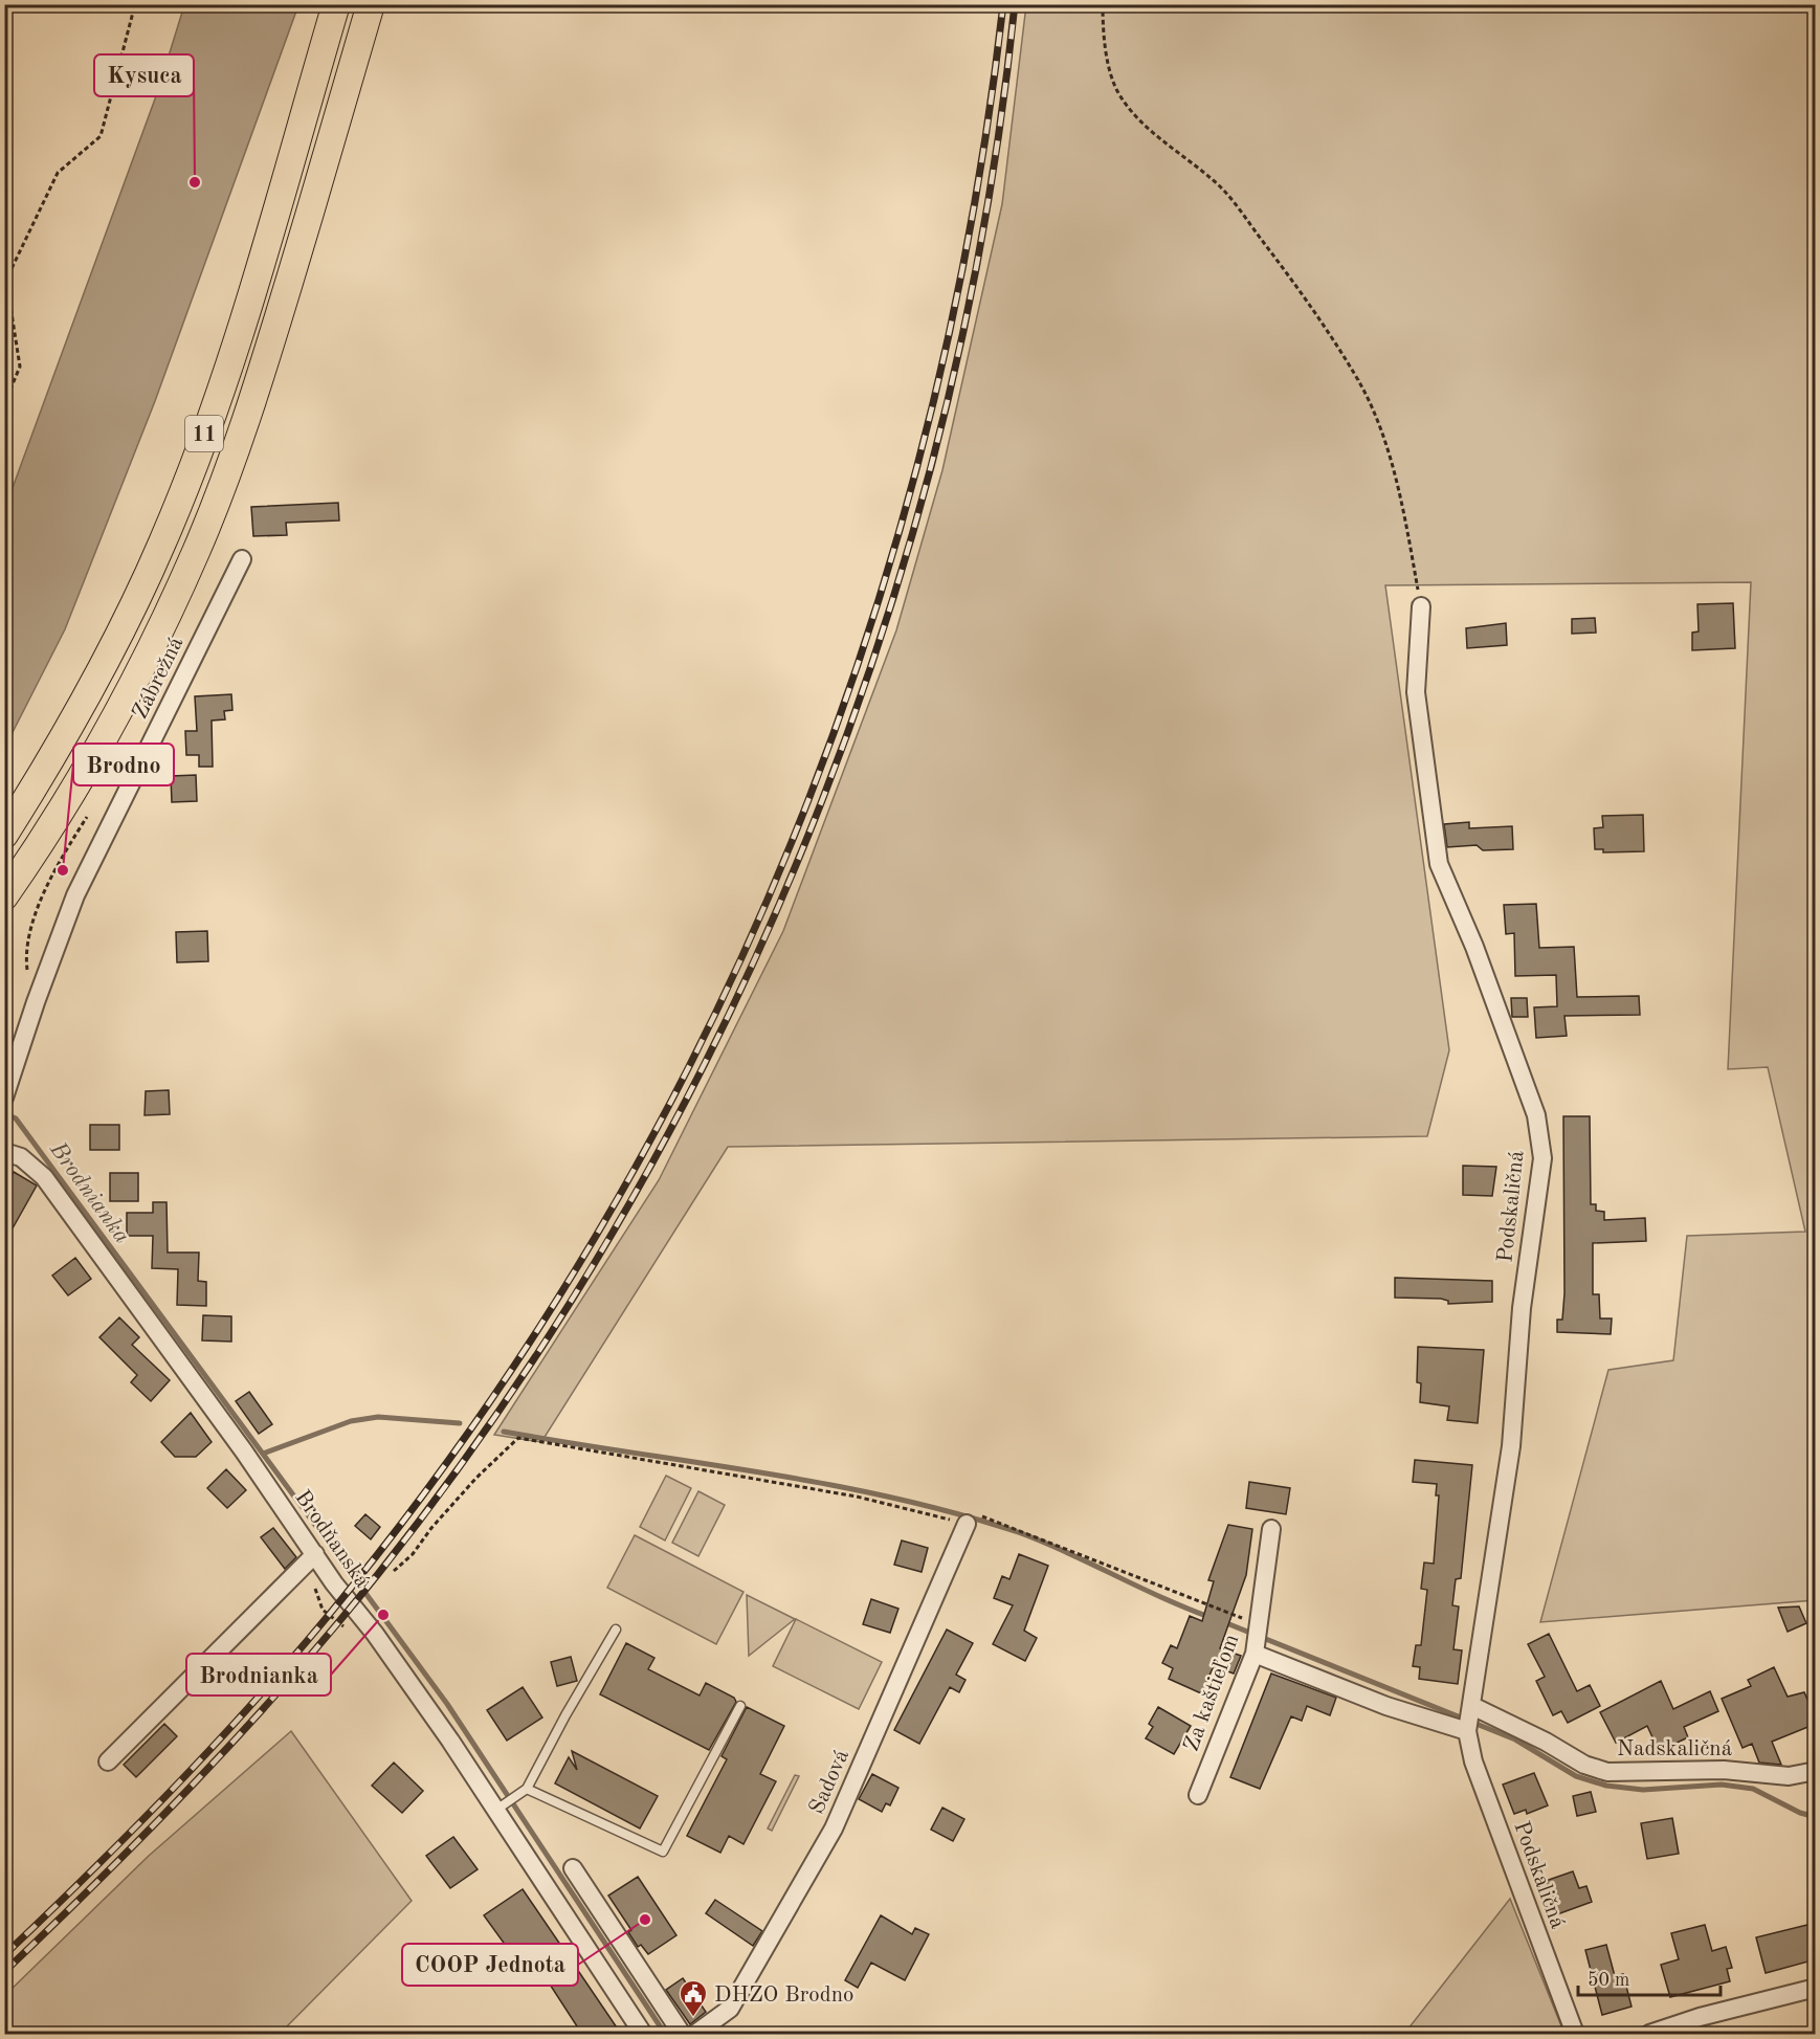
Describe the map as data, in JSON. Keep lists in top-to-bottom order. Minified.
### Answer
{"streets":{"main road":["11"],"street":["Zábrežná","Podskaličná","Brodňanská","Za kaštieľom","Nadskaličná","Sadová"]},"crossings":[["Podskaličná","Nadskaličná"],["Za kaštieľom","Nadskaličná"]],"water":["Brodnianka"],"places":{"other":["Kysuca","Brodno","Brodnianka","COOP Jednota"],"public building":["DHZO Brodno"]},"scale_bar":"50 m"}
